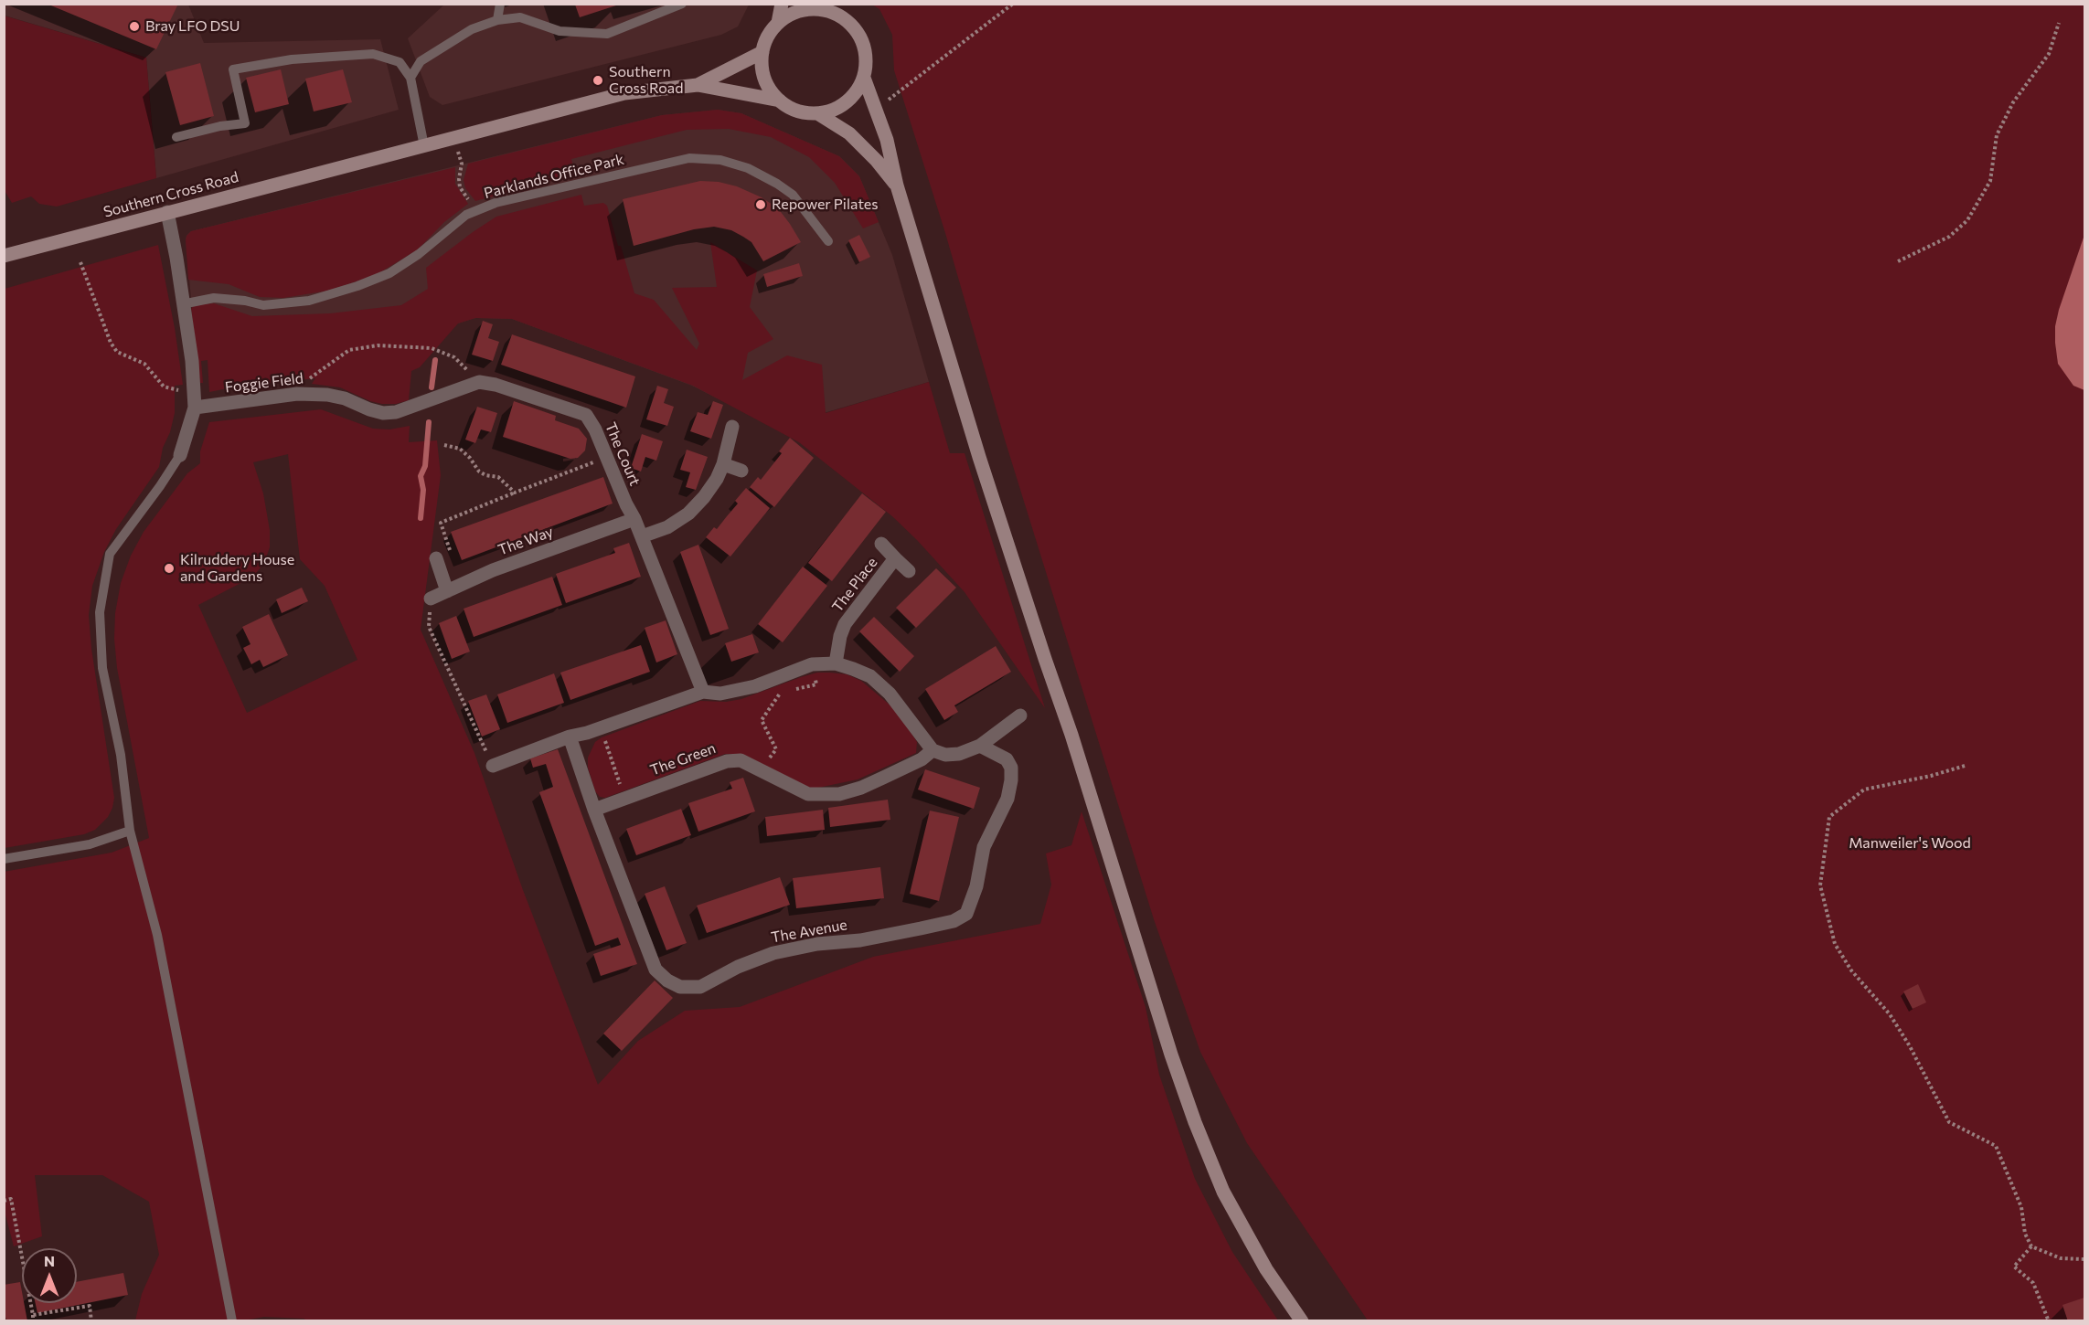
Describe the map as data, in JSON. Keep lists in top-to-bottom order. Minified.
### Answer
{"streets":{"main road":["Southern Cross Road"],"street":["Foggie Field","The Court","The Way","The Place","The Green","The Avenue"],"lane":["Parklands Office Park"]},"crossings":[["Foggie Field","The Court"],["The Court","The Way"],["The Green","The Avenue"]],"parks":["Manweiler's Wood"],"places":["Bray LFO DSU","Southern Cross Road","Repower Pilates","Kilruddery House and Gardens"],"north":"top"}
